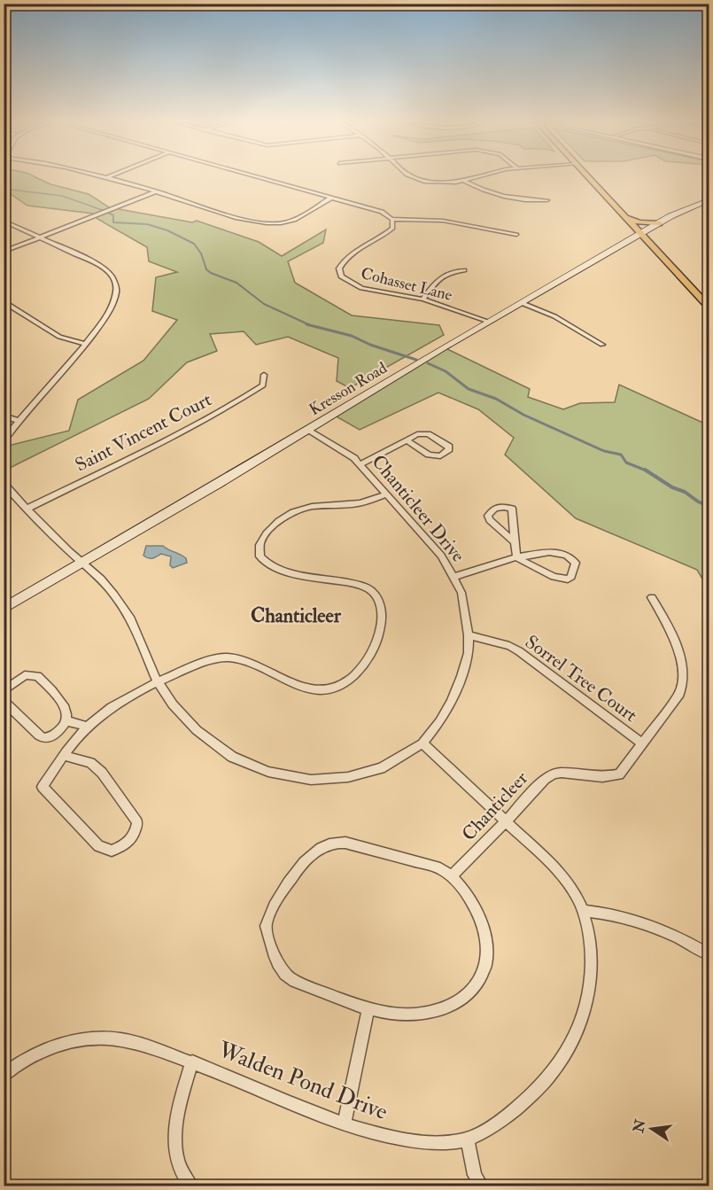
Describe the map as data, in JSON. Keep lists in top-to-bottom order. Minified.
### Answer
{"streets":{"street":["Cohasset Lane","Kresson Road","Saint Vincent Court","Chanticleer Drive","Sorrel Tree Court","Chanticleer","Walden Pond Drive"]},"crossings":[["Cohasset Lane","Kresson Road"],["Kresson Road","Chanticleer Drive"],["Saint Vincent Court","Chanticleer Drive"],["Chanticleer Drive","Sorrel Tree Court"],["Chanticleer Drive","Walden Pond Drive"],["Sorrel Tree Court","Chanticleer"],["Chanticleer","Walden Pond Drive"]],"districts":["Chanticleer"],"north":"left"}
